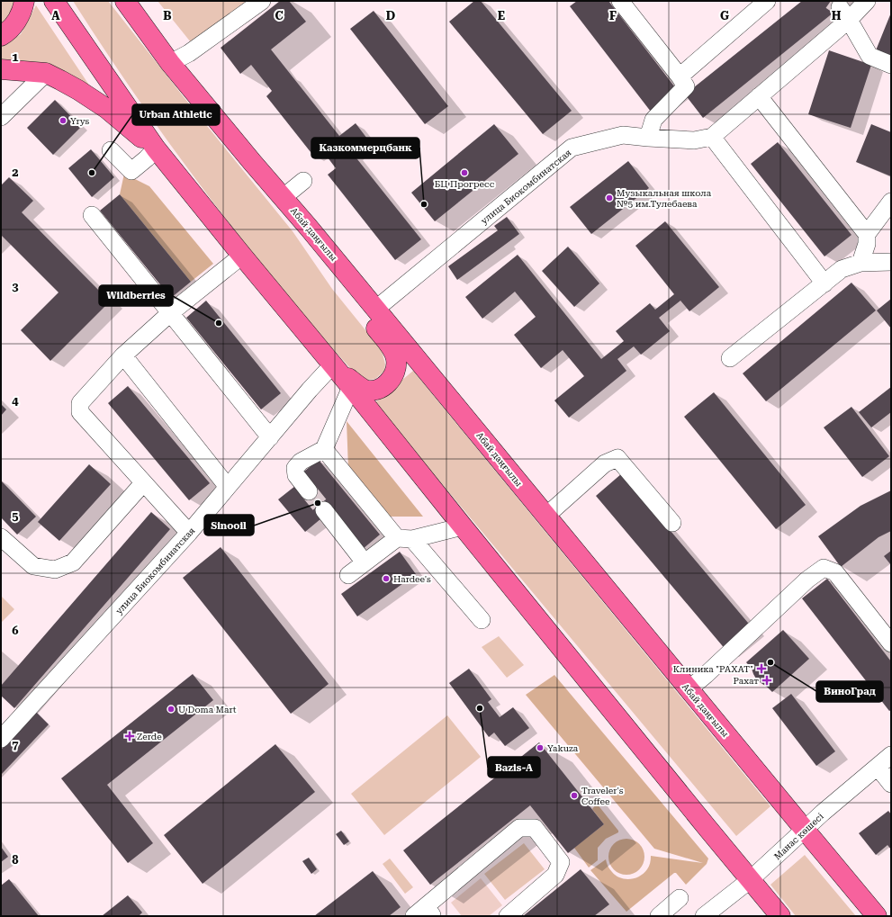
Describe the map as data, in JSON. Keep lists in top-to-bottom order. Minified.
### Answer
{"streets":{"main road":["Абай даңғылы"],"street":["улица Биокомбинатская","Манас көшесі"]},"crossings":[["улица Биокомбинатская","Абай даңғылы"],["Абай даңғылы","Манас көшесі"]],"places":{"other":["Yrys","Urban Athletic","БЦ Прогресс","Музыкальная школа №5 им.Тулебаева","Казкоммерцбанк","Wildberries","Sinooil","Hardee's","ВиноГрад","Bazis-A","U Doma Mart","Yakuza","Traveler's Coffee"],"health":["Клиника \"РАХАТ\"","Рахат","Zerde"]},"grid":{"columns":["A","B","C","D","E","F","G","H"],"rows":["1","2","3","4","5","6","7","8"]}}
